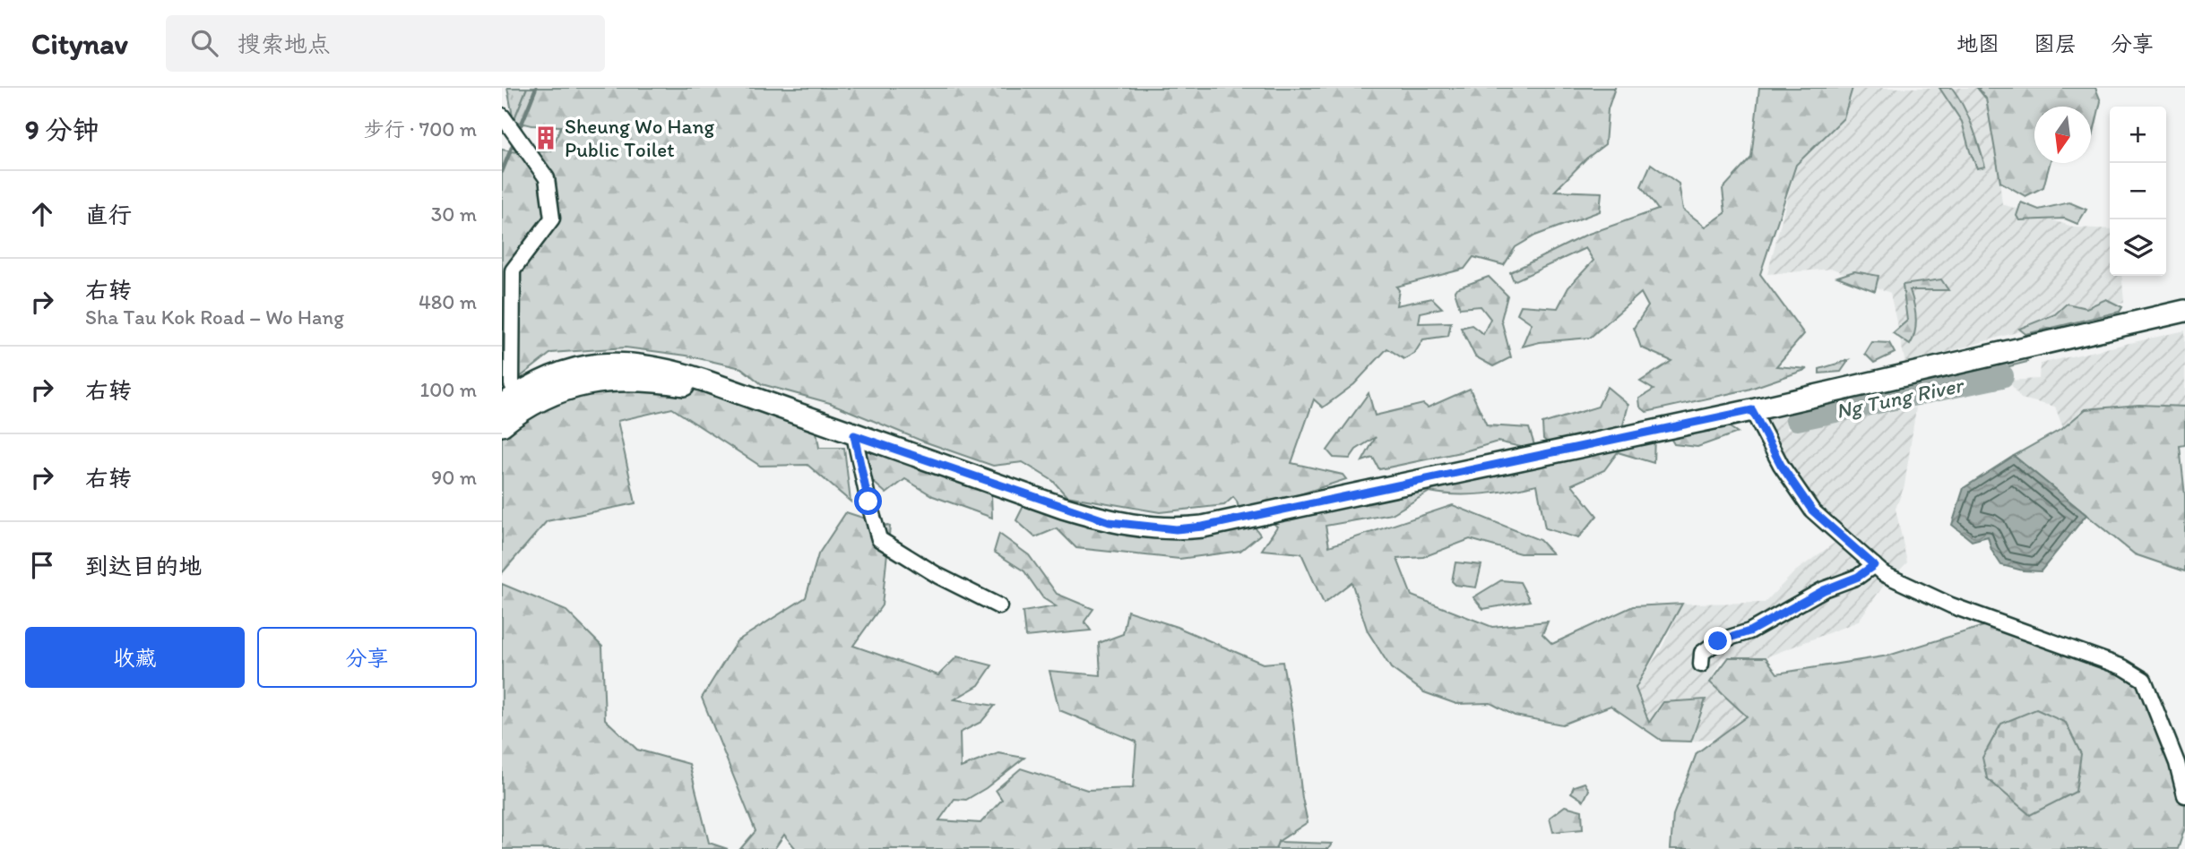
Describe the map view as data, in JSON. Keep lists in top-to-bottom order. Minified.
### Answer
{"water":["Ng Tung River"],"places":{"building":["Sheung Wo Hang Public Toilet"]},"north":"bottom","page":{"header":"Citynav","search":"搜索地点","nav":["地图","图层","分享"],"heading":["9 分钟","步行 · 700 m"],"map_buttons":["+","−"],"list":[["直行","30 m"],["右转","Sha Tau Kok Road – Wo Hang","480 m"],["右转","100 m"],["右转","90 m"],"到达目的地"],"buttons":["收藏","分享"]}}
